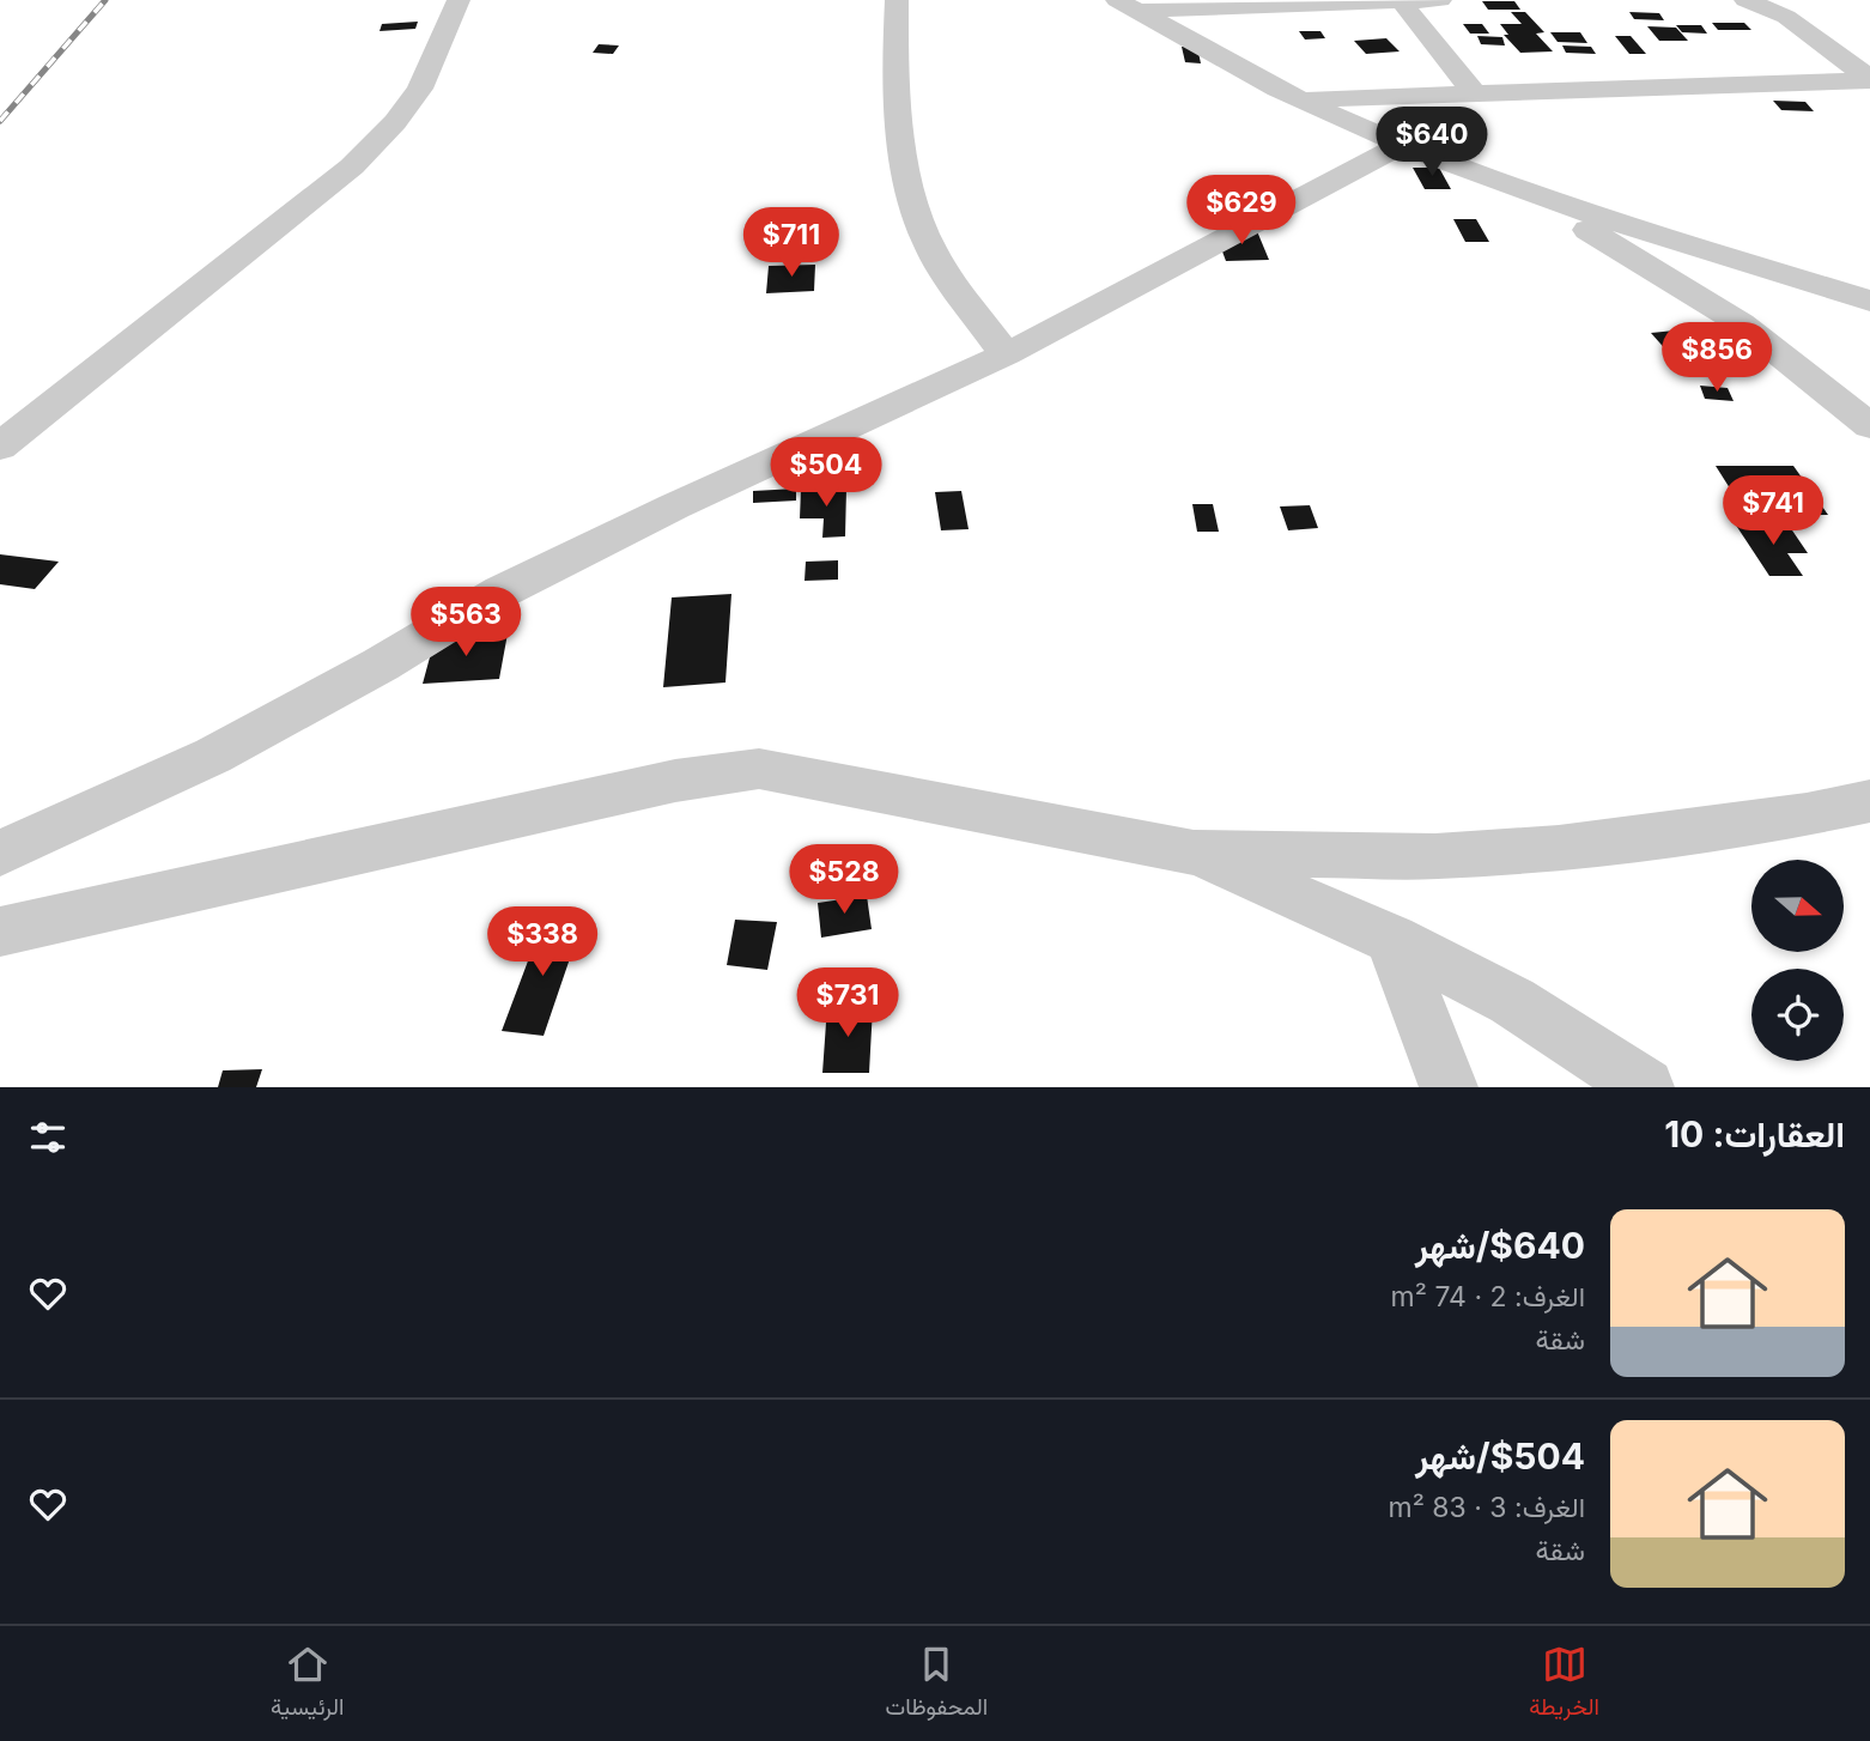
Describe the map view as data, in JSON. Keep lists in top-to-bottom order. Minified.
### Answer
{"north":"right","page":{"price":["$640","$629","$711","$856","$504","$741","$563","$528","$338","$731"],"heading":"العقارات: 10","list":[{"name":"$640/شهر","note":"الغرف: 2 · 74 m² · شقة"},{"name":"$504/شهر","note":"الغرف: 3 · 83 m² · شقة"}],"tabs":["الخريطة","المحفوظات","الرئيسية"]}}
